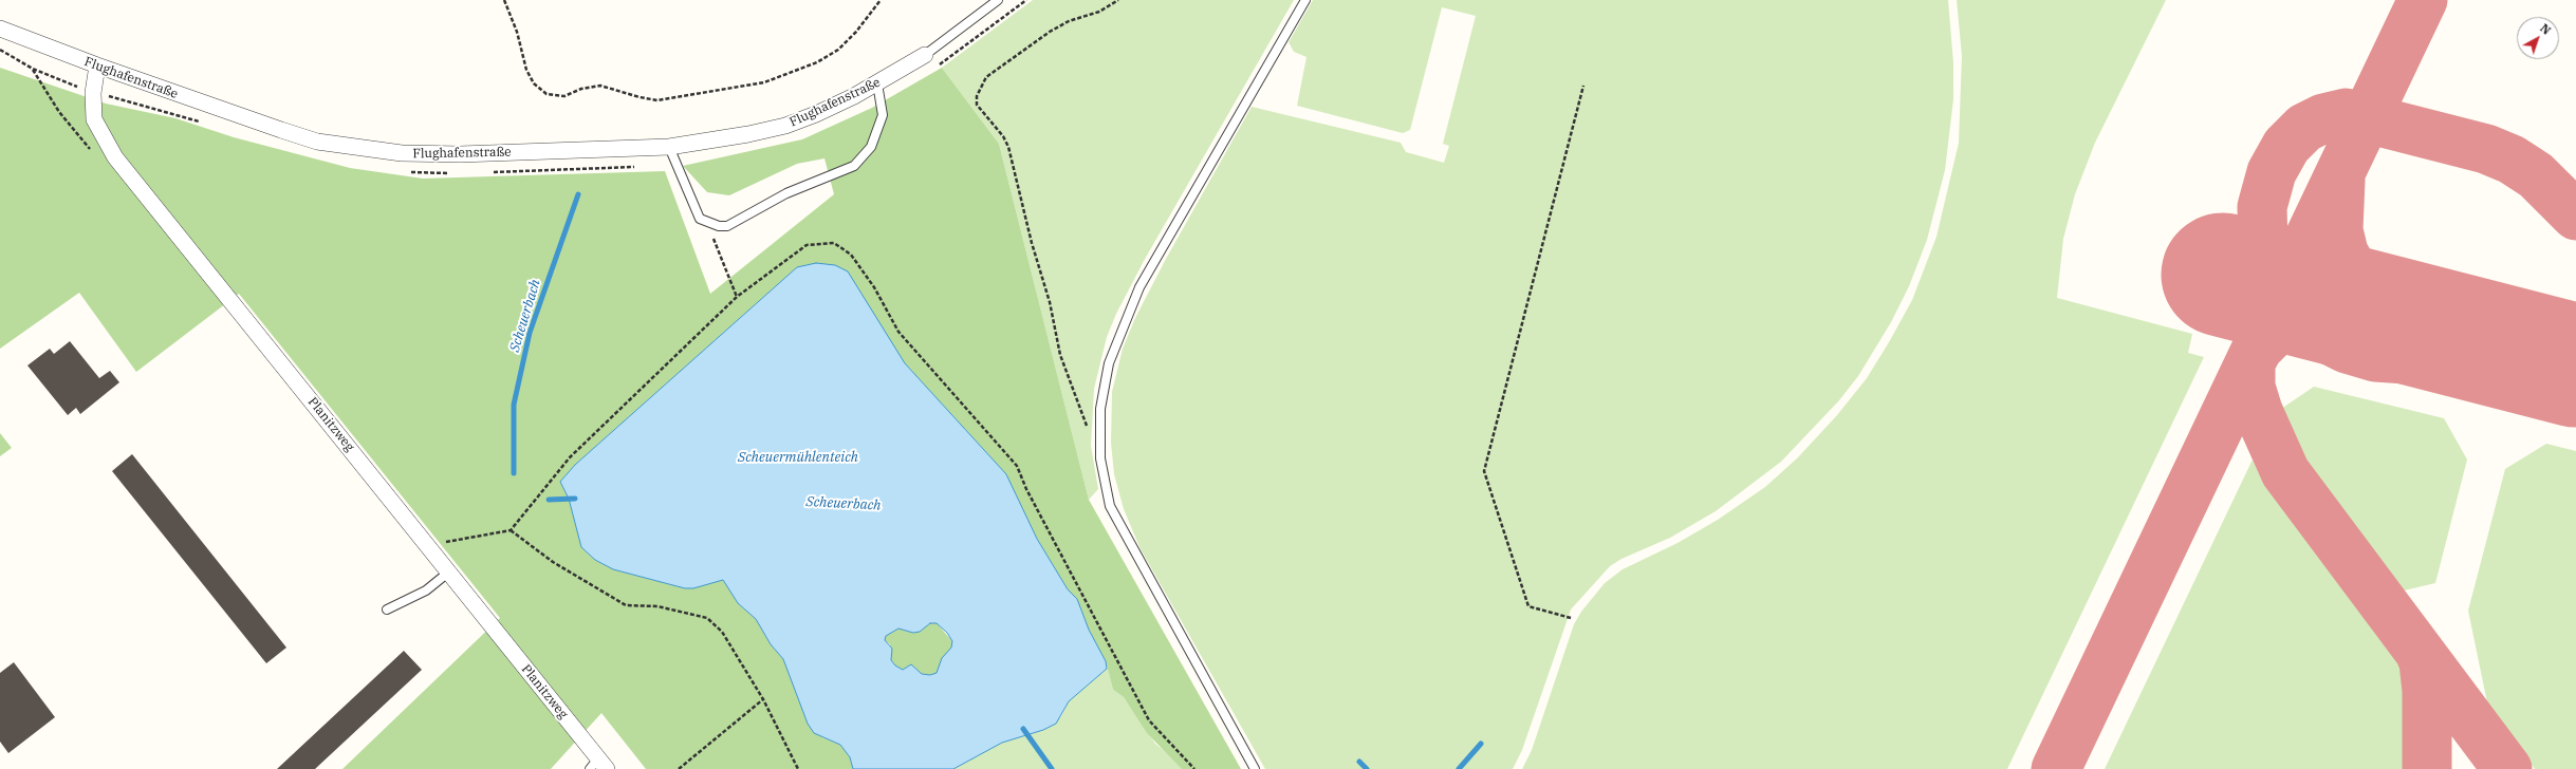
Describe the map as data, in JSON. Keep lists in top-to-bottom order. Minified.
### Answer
{"streets":{"street":["Flughafenstraße","Planitzweg"]},"crossings":[["Flughafenstraße","Planitzweg"]],"water":["Scheuerbach","Scheuermühlenteich"],"north":"top right"}
